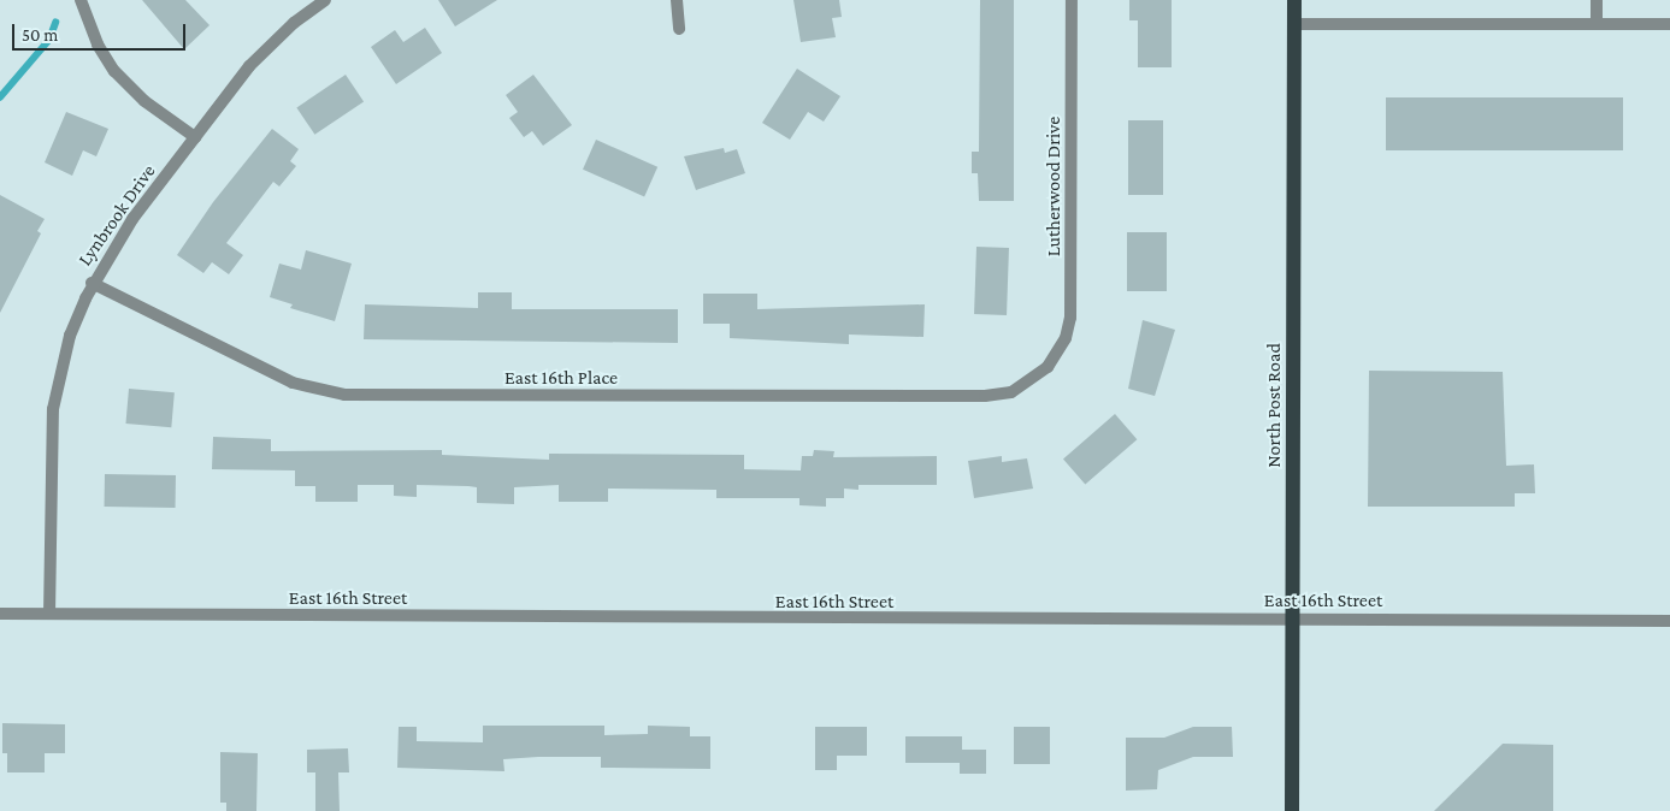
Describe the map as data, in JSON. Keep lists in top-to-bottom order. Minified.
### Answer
{"streets":{"main road":["North Post Road"],"street":["Lutherwood Drive","Lynbrook Drive","East 16th Place","East 16th Street"]},"crossings":[["Lutherwood Drive","East 16th Place"],["Lynbrook Drive","East 16th Place"],["Lynbrook Drive","East 16th Street"],["North Post Road","East 16th Street"]],"scale_bar":"50 m"}
